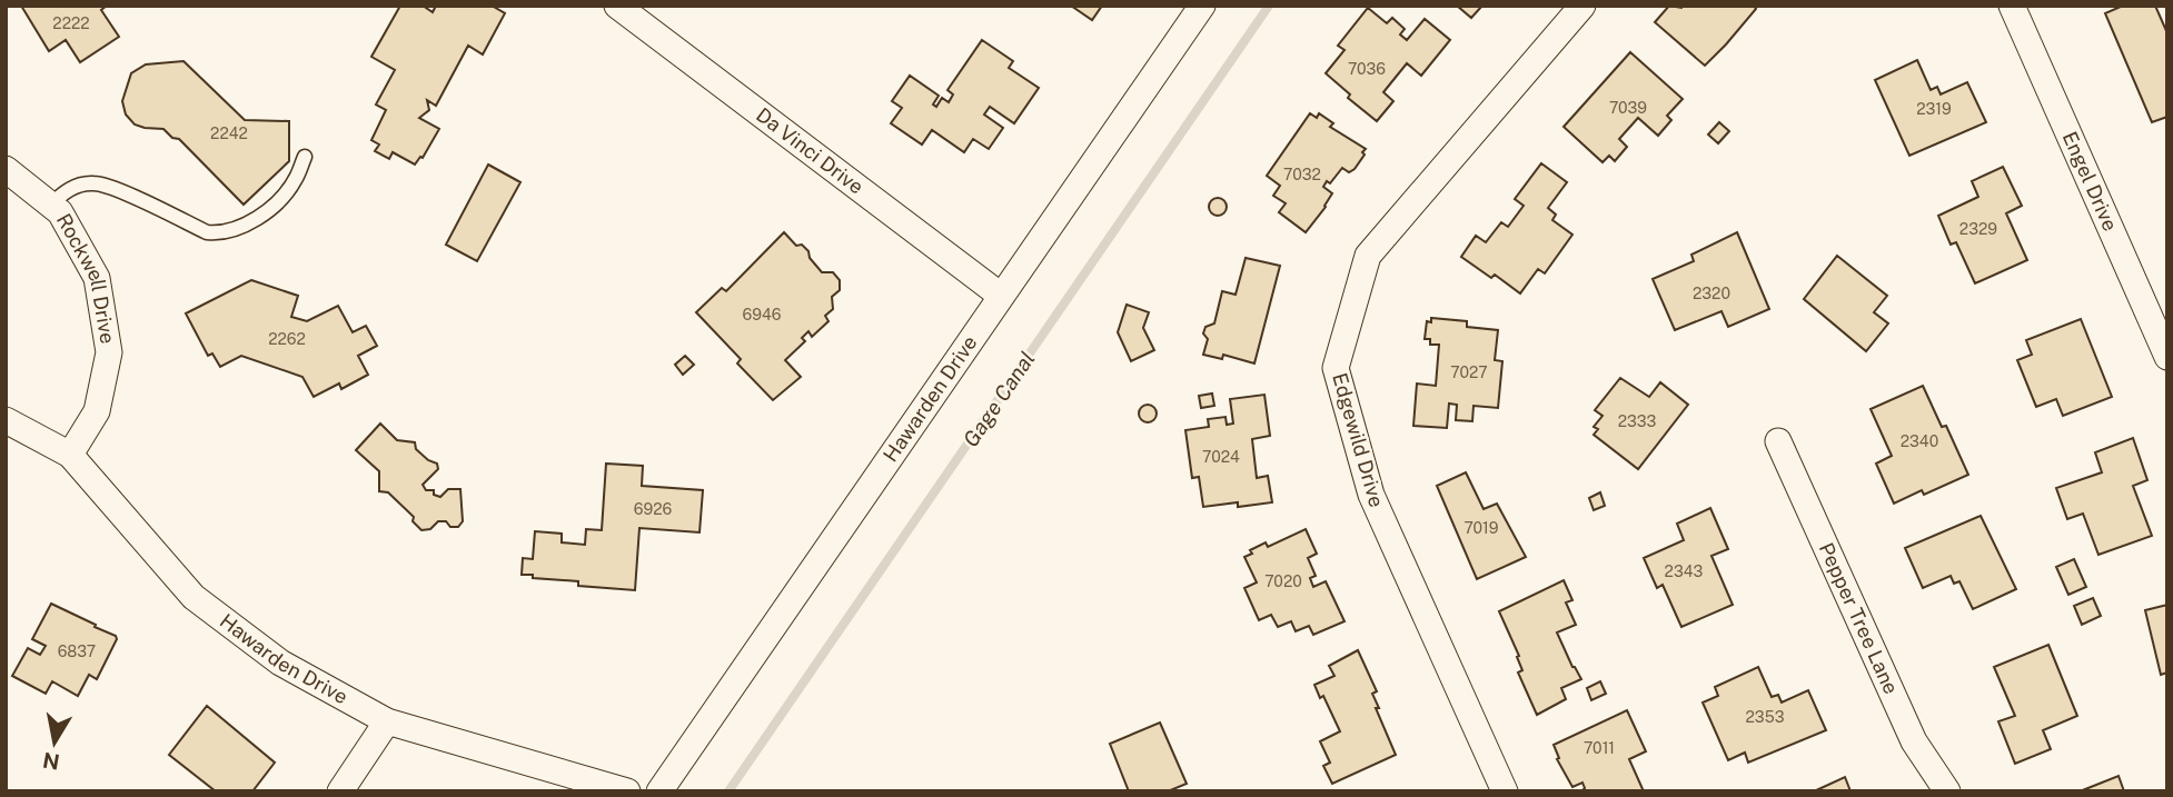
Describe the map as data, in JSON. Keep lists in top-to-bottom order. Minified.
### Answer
{"streets":{"street":["Da Vinci Drive","Engel Drive","Rockwell Drive","Hawarden Drive","Edgewild Drive","Pepper Tree Lane"]},"crossings":[["Da Vinci Drive","Hawarden Drive"],["Rockwell Drive","Hawarden Drive"]],"water":["Gage Canal"],"house_numbers":["2222","7036","7039","2319","2242","7032","2329","2320","6946","2262","7027","2333","2340","7024","6926","7019","2343","7020","6837","2353","7011"],"north":"bottom"}
